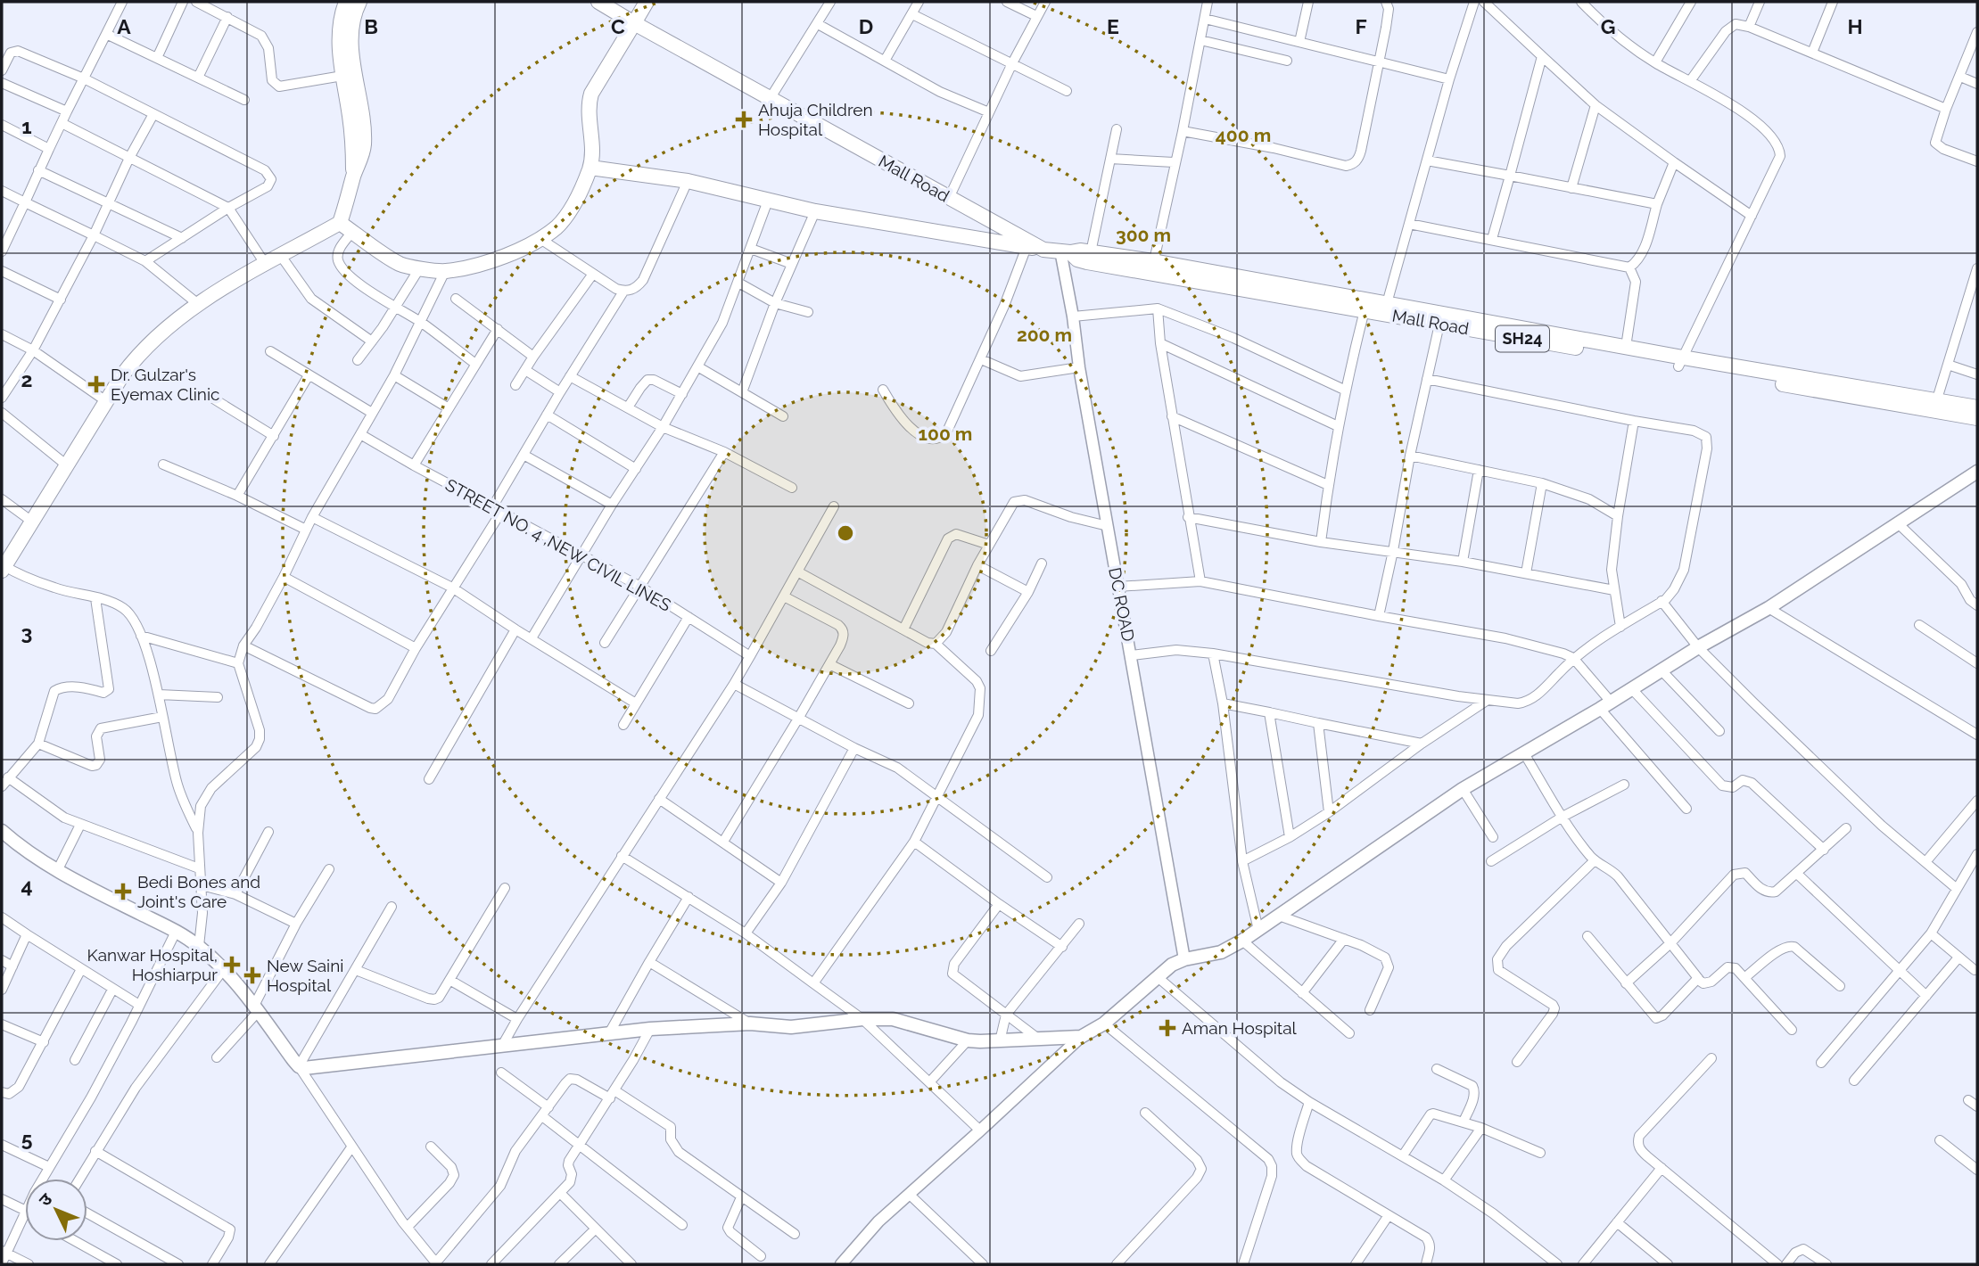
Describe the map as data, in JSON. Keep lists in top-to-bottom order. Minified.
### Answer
{"streets":{"main road":["Mall Road","SH24"],"street":["STREET NO. 4 ,NEW CIVIL LINES","DC ROAD"]},"crossings":[["Mall Road","DC ROAD"]],"places":{"health":["Ahuja Children Hospital","Dr. Gulzar's Eyemax Clinic","Bedi Bones and Joint's Care","Kanwar Hospital, Hoshiarpur","New Saini Hospital","Aman Hospital"]},"north":"top left","grid":{"columns":["A","B","C","D","E","F","G","H"],"rows":["1","2","3","4","5"]},"rings":["400 m","300 m","200 m","100 m"]}
